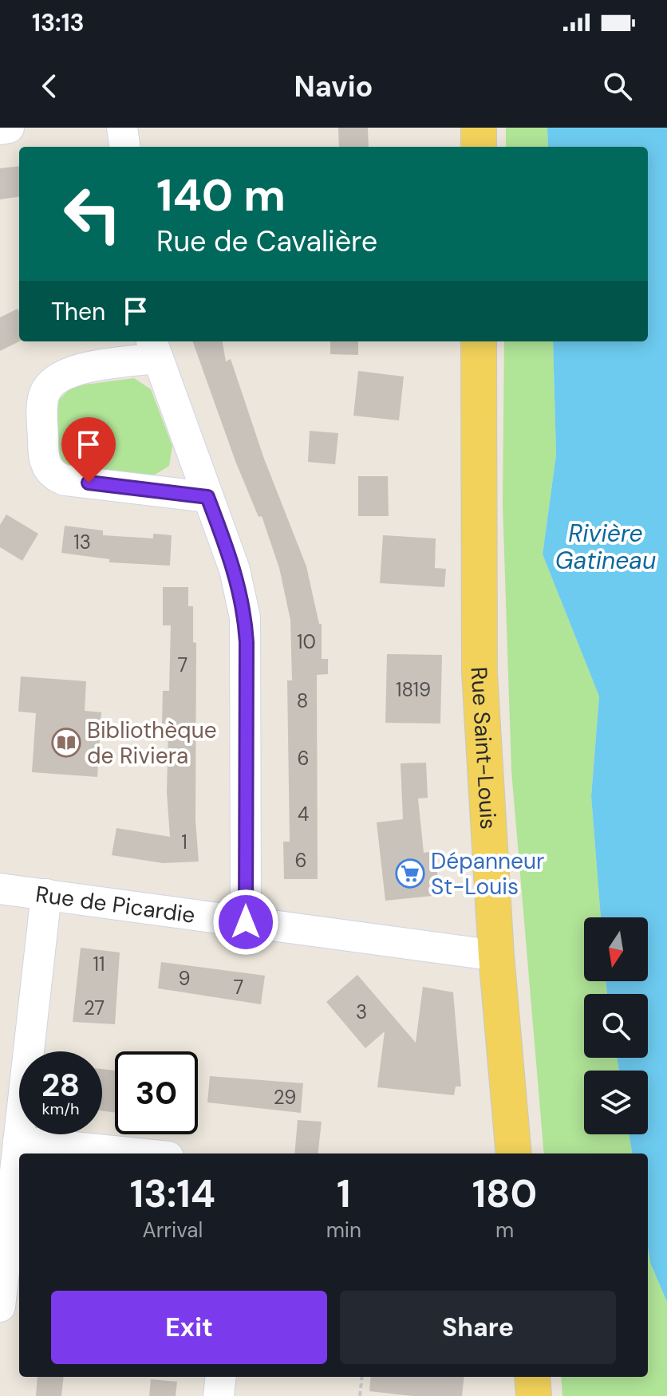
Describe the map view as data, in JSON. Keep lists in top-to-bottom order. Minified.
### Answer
{"streets":{"main road":["Rue Saint-Louis"],"street":["Rue de Picardie"]},"crossings":[["Rue Saint-Louis","Rue de Picardie"]],"water":["Rivière Gatineau"],"places":{"library":["Bibliothèque de Riviera"],"supermarket":["Dépanneur St-Louis"]},"house_numbers":["13","10","7","1819","8","6","4","1","6","11","9","7","27","3","29"],"north":"bottom","page":{"status":"13:13","header":"Navio","turn":["140 m","Rue de Cavalière"],"then":"Then","speed":"28 km/h","limit":"30","eta":["13:14","Arrival","1","min","180","m"],"buttons":["Exit","Share"]}}
